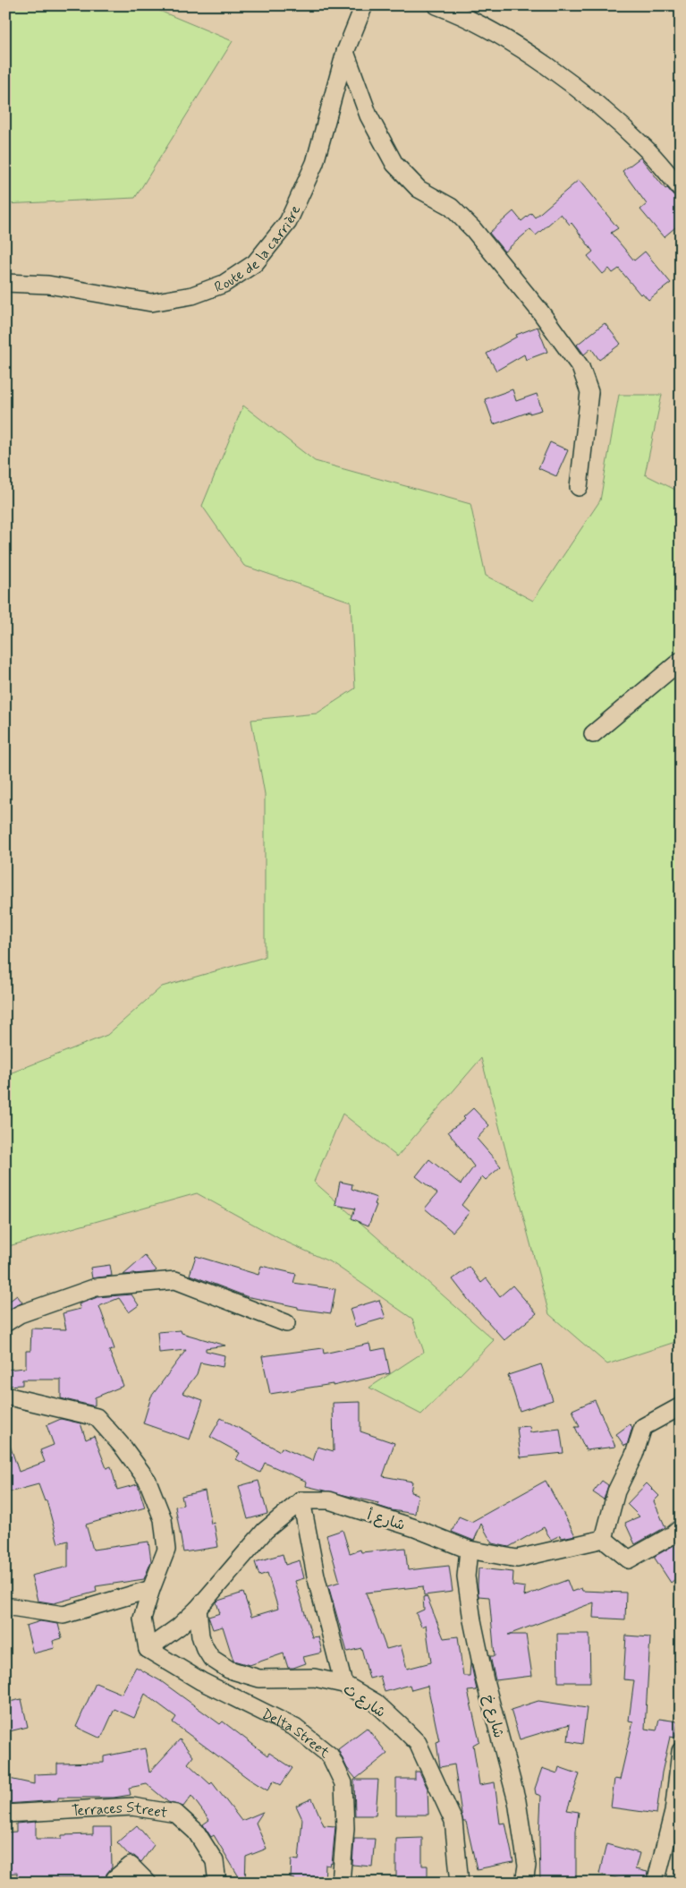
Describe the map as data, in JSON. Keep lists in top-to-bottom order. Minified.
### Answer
{"streets":{"street":["Route de la carrière","شارع أ","شارع ث","شارع خ","Delta Street","Terraces Street"]},"crossings":[["شارع أ","شارع خ"]]}
